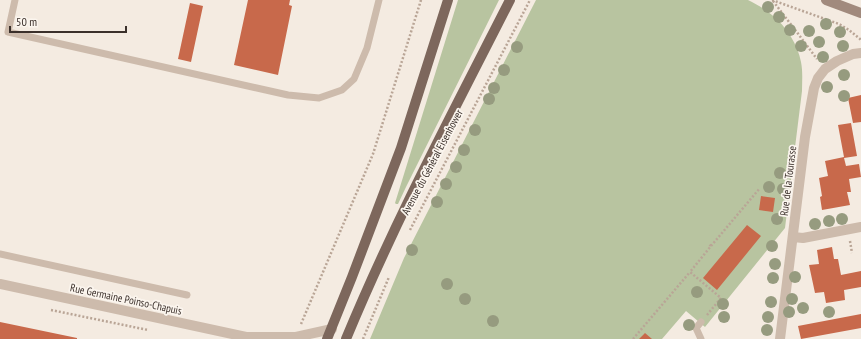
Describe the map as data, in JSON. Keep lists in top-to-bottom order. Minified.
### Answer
{"streets":{"main road":["Avenue du Général Eisenhower"],"street":["Rue de la Tourasse","Rue Germaine Poinso-Chapuis"]},"scale_bar":"50 m"}
